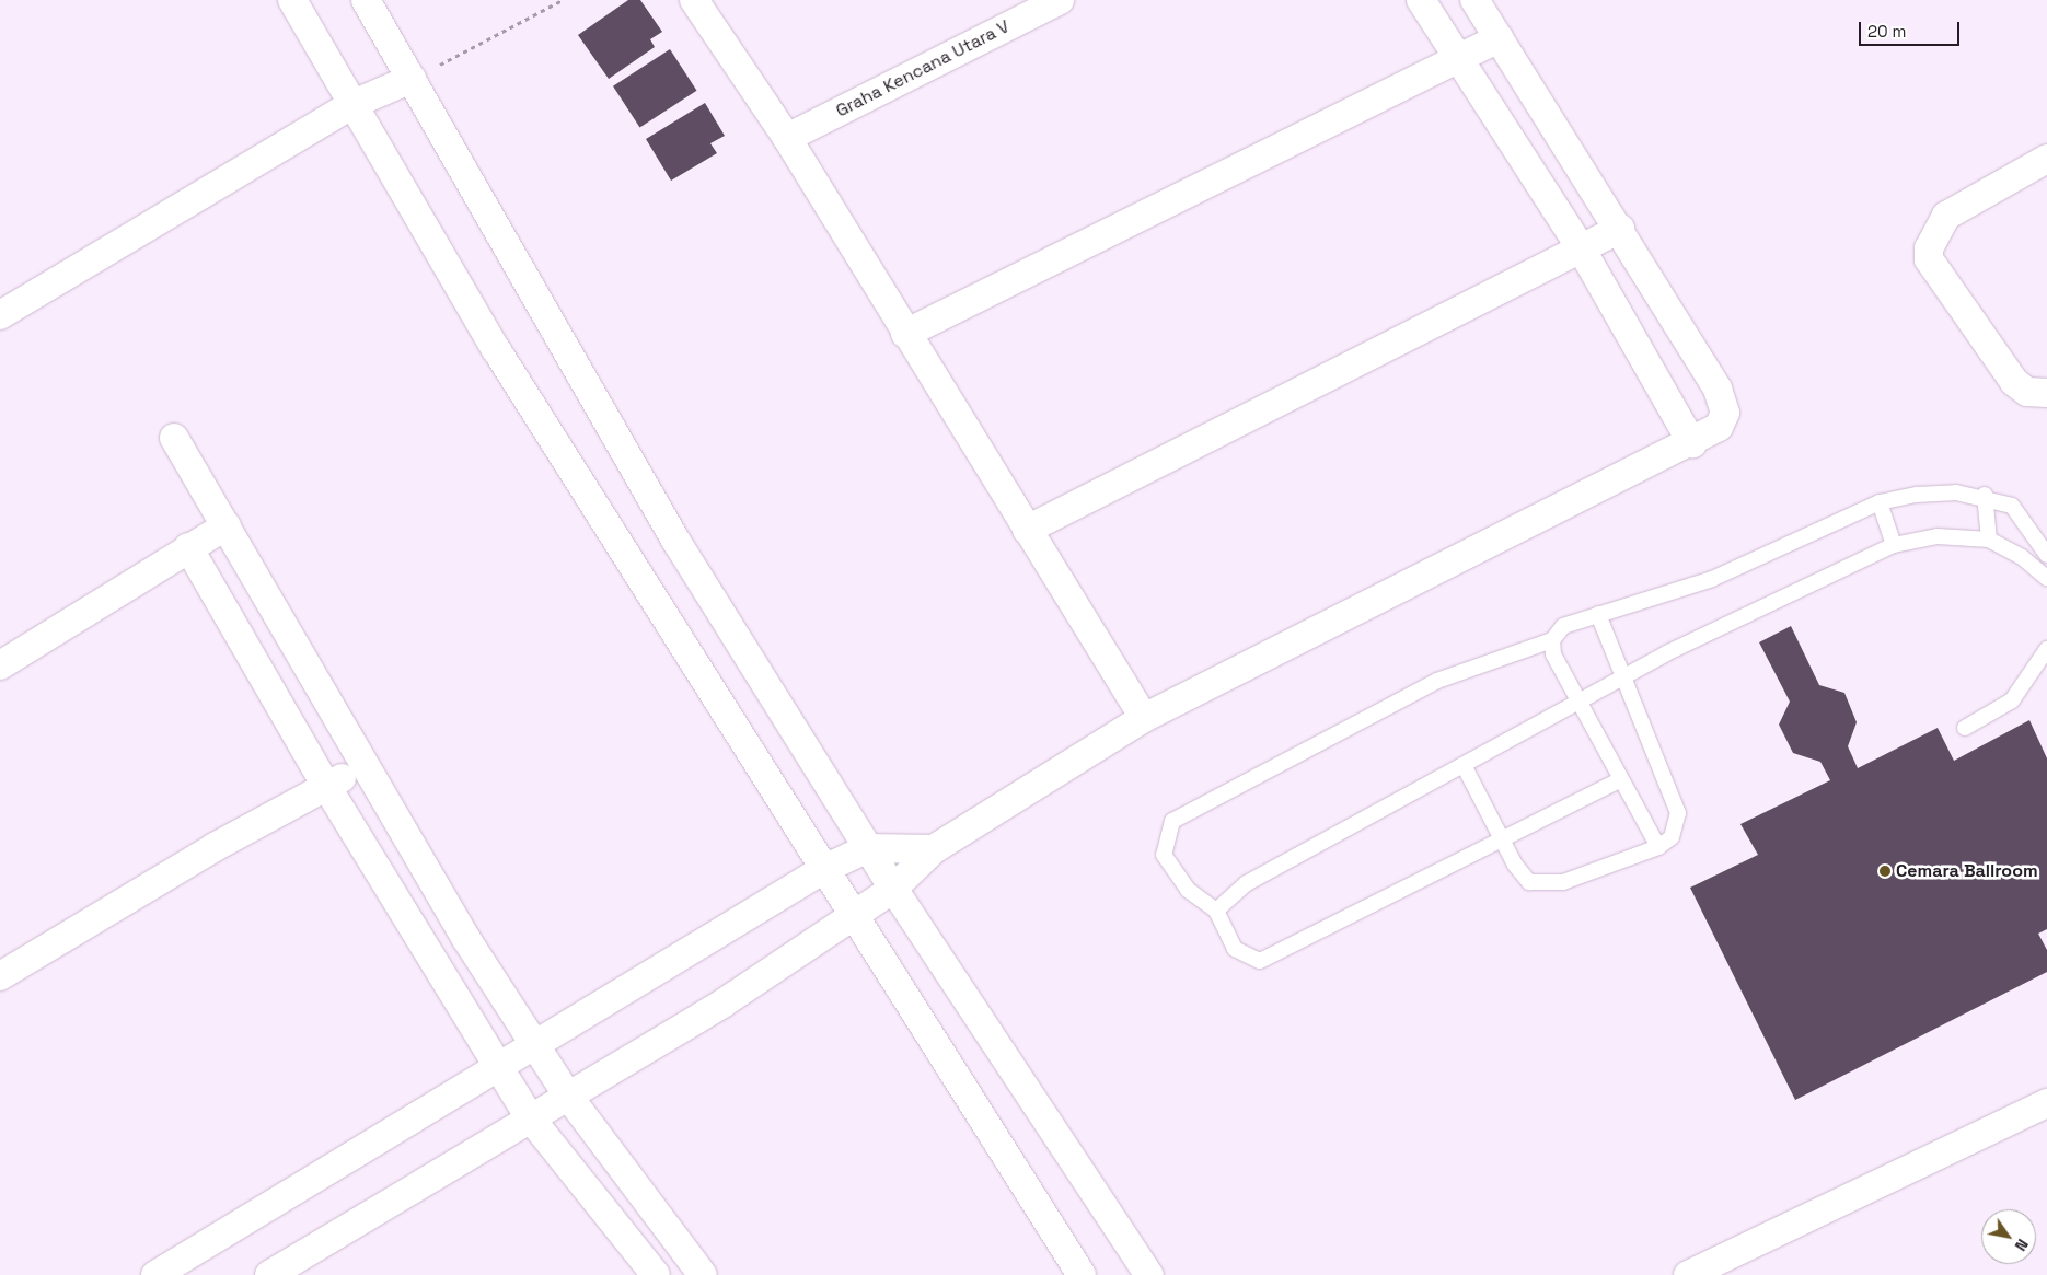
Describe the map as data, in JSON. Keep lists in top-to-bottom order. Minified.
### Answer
{"streets":{"street":["Graha Kencana Utara V"]},"places":["Cemara Ballroom"],"scale_bar":"20 m","north":"bottom right"}
